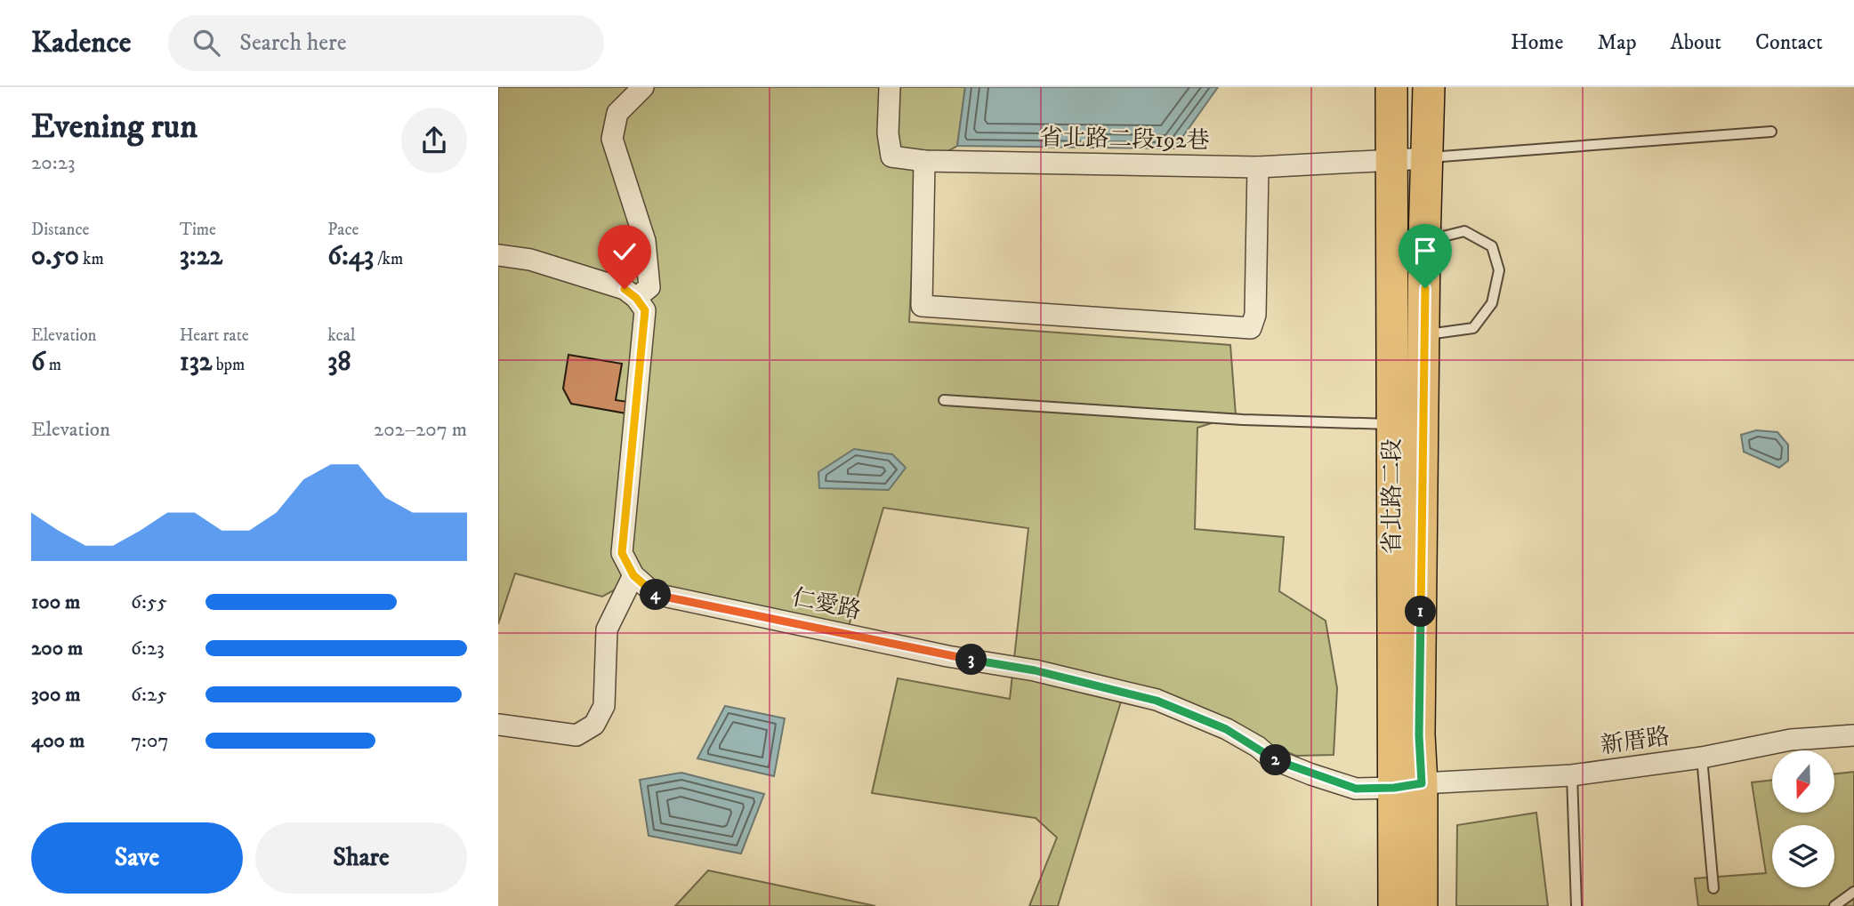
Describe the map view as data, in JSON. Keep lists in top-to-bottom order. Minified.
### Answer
{"streets":{"main road":["省北路二段"],"street":["省北路二段192巷","仁愛路","新厝路"]},"crossings":[["省北路二段192巷","省北路二段"],["省北路二段","仁愛路"],["省北路二段","新厝路"],["仁愛路","新厝路"]],"north":"bottom","page":{"header":"Kadence","search":"Search here","nav":["Home","Map","About","Contact"],"heading":["Evening run","20:23"],"stats":[["Distance","0.50 km"],["Time","3:22"],["Pace","6:43 /km"],["Elevation","6 m"],["Heart rate","132 bpm"],["kcal","38"]],"chart":["Elevation","202–207 m"],"list":[{"name":"100 m","note":"6:55"},{"name":"200 m","note":"6:23"},{"name":"300 m","note":"6:25"},{"name":"400 m","note":"7:07"}],"pins":["4","1","3","2"],"buttons":["Save","Share"]}}
